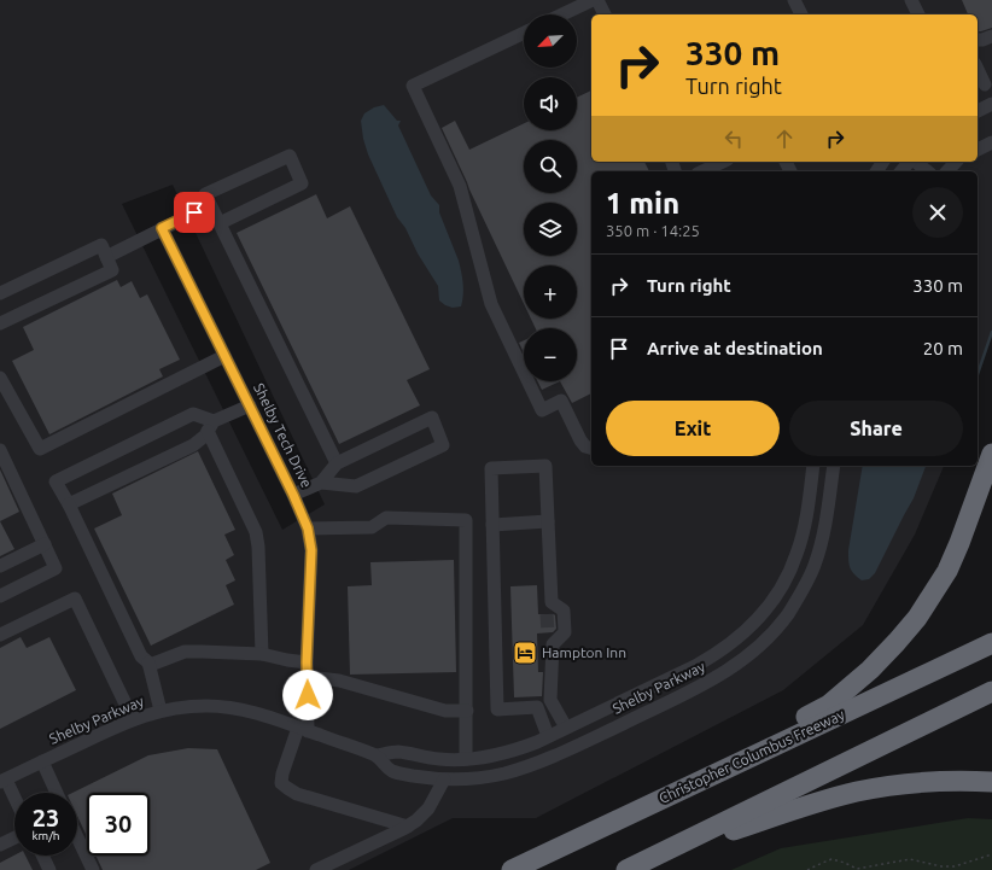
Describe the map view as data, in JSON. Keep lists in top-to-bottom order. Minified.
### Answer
{"streets":{"highway":["Christopher Columbus Freeway"],"street":["Shelby Tech Drive","Shelby Parkway"]},"crossings":[["Shelby Tech Drive","Shelby Parkway"]],"places":{"hotel":["Hampton Inn"]},"north":"bottom left","page":{"map_buttons":["+","−"],"turn":["330 m","Turn right"],"heading":["1 min","350 m · 14:25"],"list":[{"name":"Turn right","value":"330 m"},{"name":"Arrive at destination","value":"20 m"}],"buttons":["Exit","Share"],"speed":"23 km/h","limit":"30"}}
